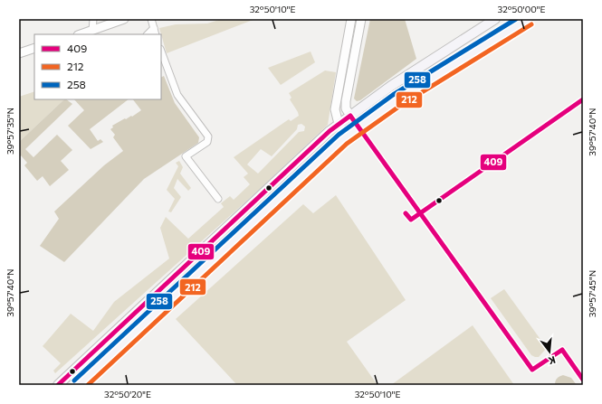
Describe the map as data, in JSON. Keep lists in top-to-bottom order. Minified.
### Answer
{"lines":["transit line 258","transit line 212","transit line 409"],"legend":["409","212","258"],"north":"bottom","coordinates":["32°50'10\"E","32°50'00\"E","39°57'35\"N","39°57'40\"N","39°57'45\"N","32°50'20\"E"]}
